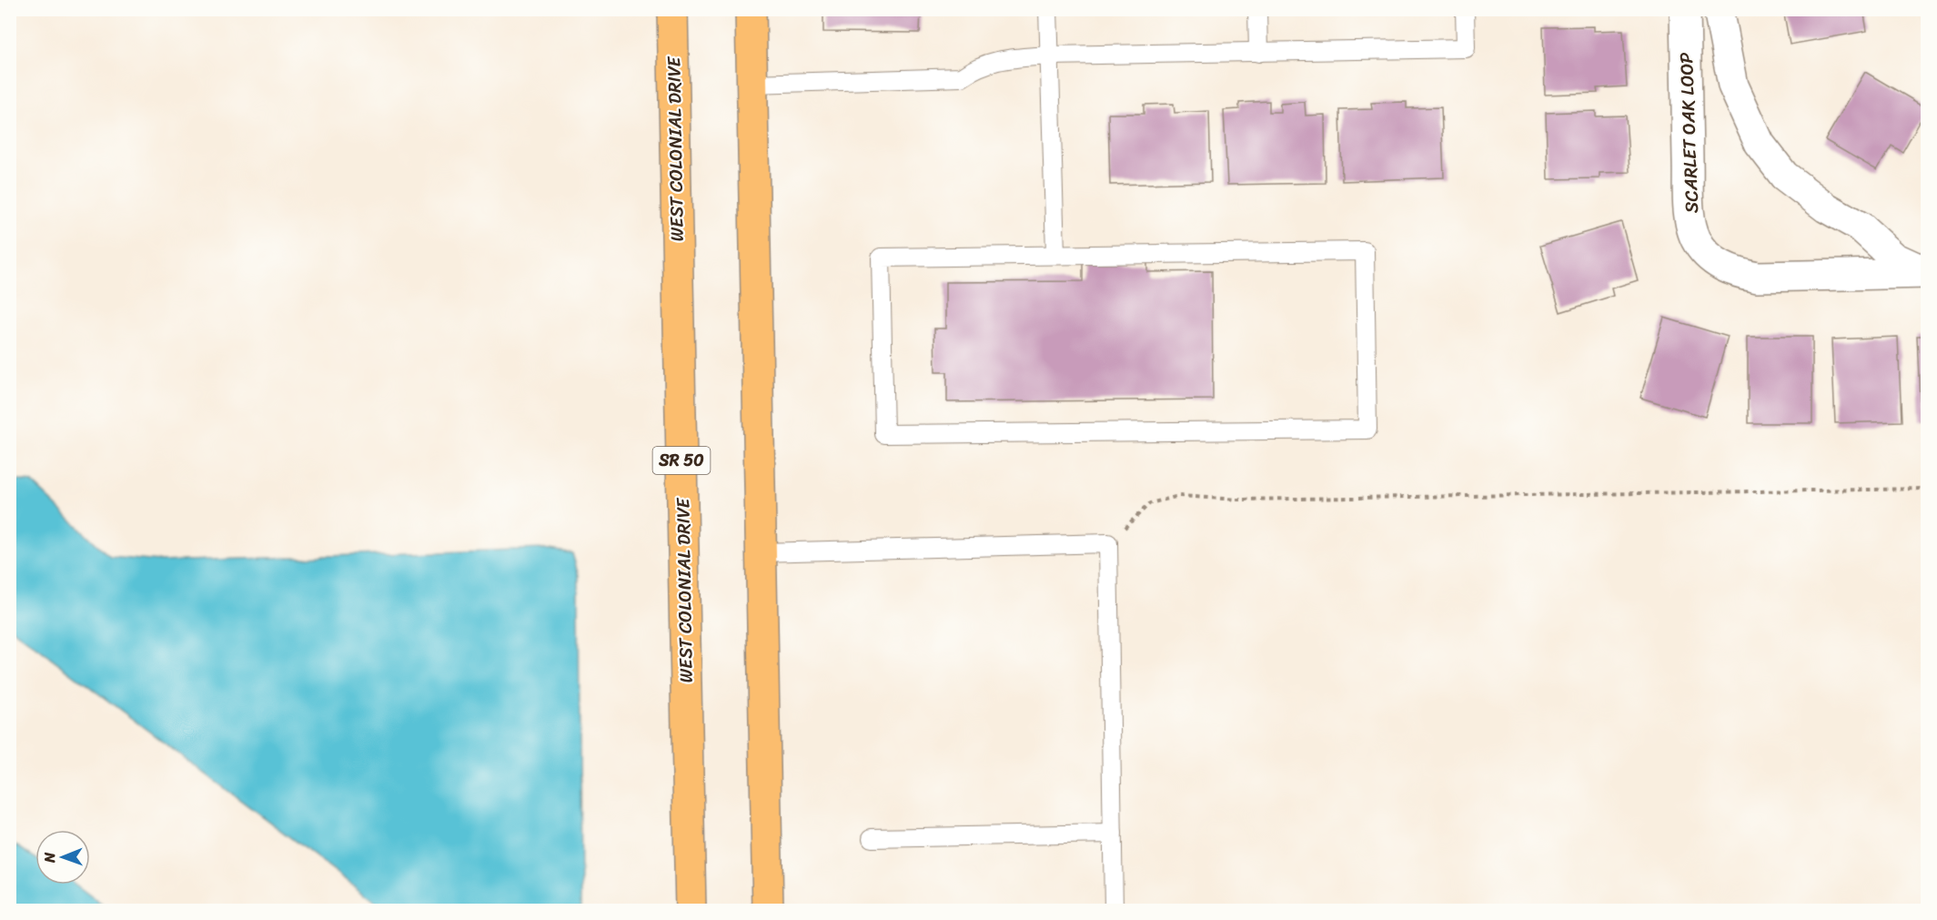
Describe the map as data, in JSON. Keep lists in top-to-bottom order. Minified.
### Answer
{"streets":{"highway":["WEST COLONIAL DRIVE","SR 50"],"street":["SCARLET OAK LOOP"]},"north":"left"}
